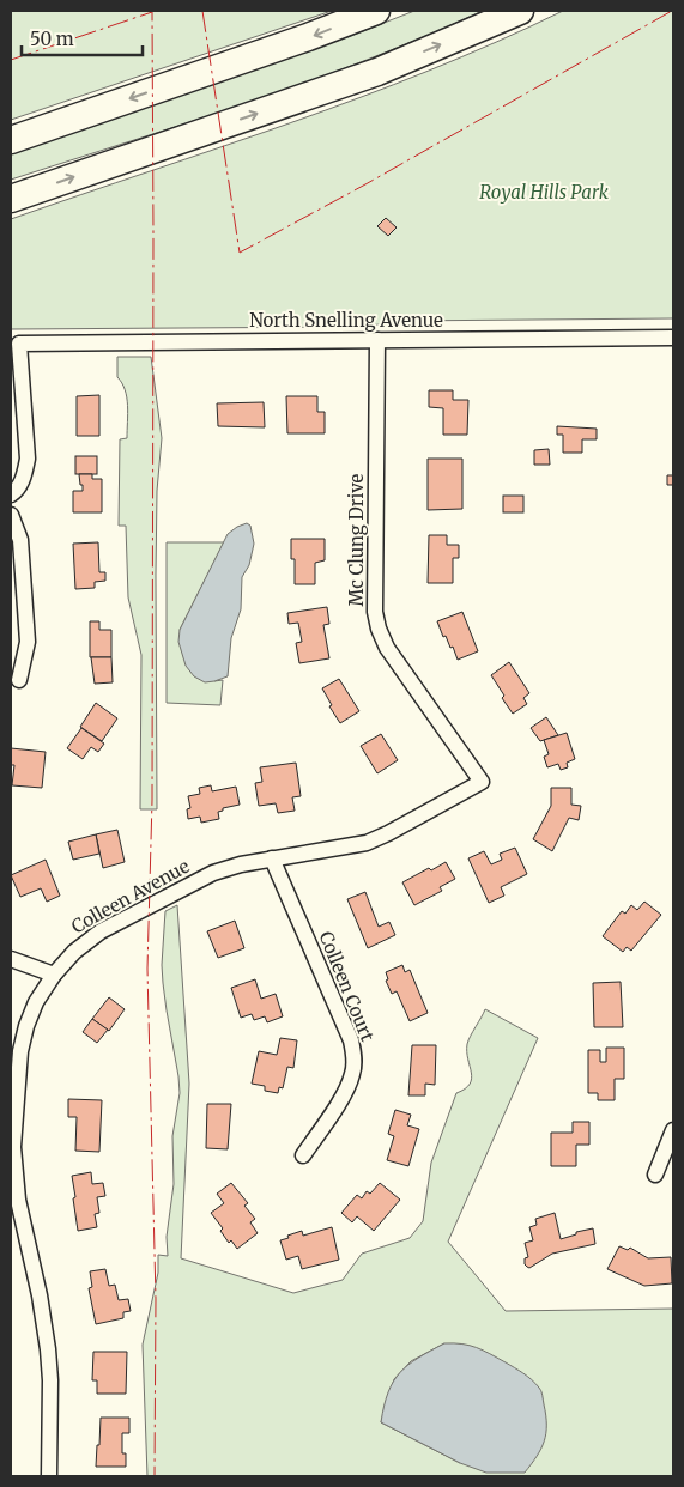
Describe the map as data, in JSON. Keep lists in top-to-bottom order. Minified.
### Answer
{"streets":{"street":["North Snelling Avenue","Mc Clung Drive","Colleen Avenue","Colleen Court"]},"crossings":[["North Snelling Avenue","Mc Clung Drive"],["Mc Clung Drive","Colleen Avenue"],["Colleen Avenue","Colleen Court"]],"parks":["Royal Hills Park"],"scale_bar":"50 m"}
